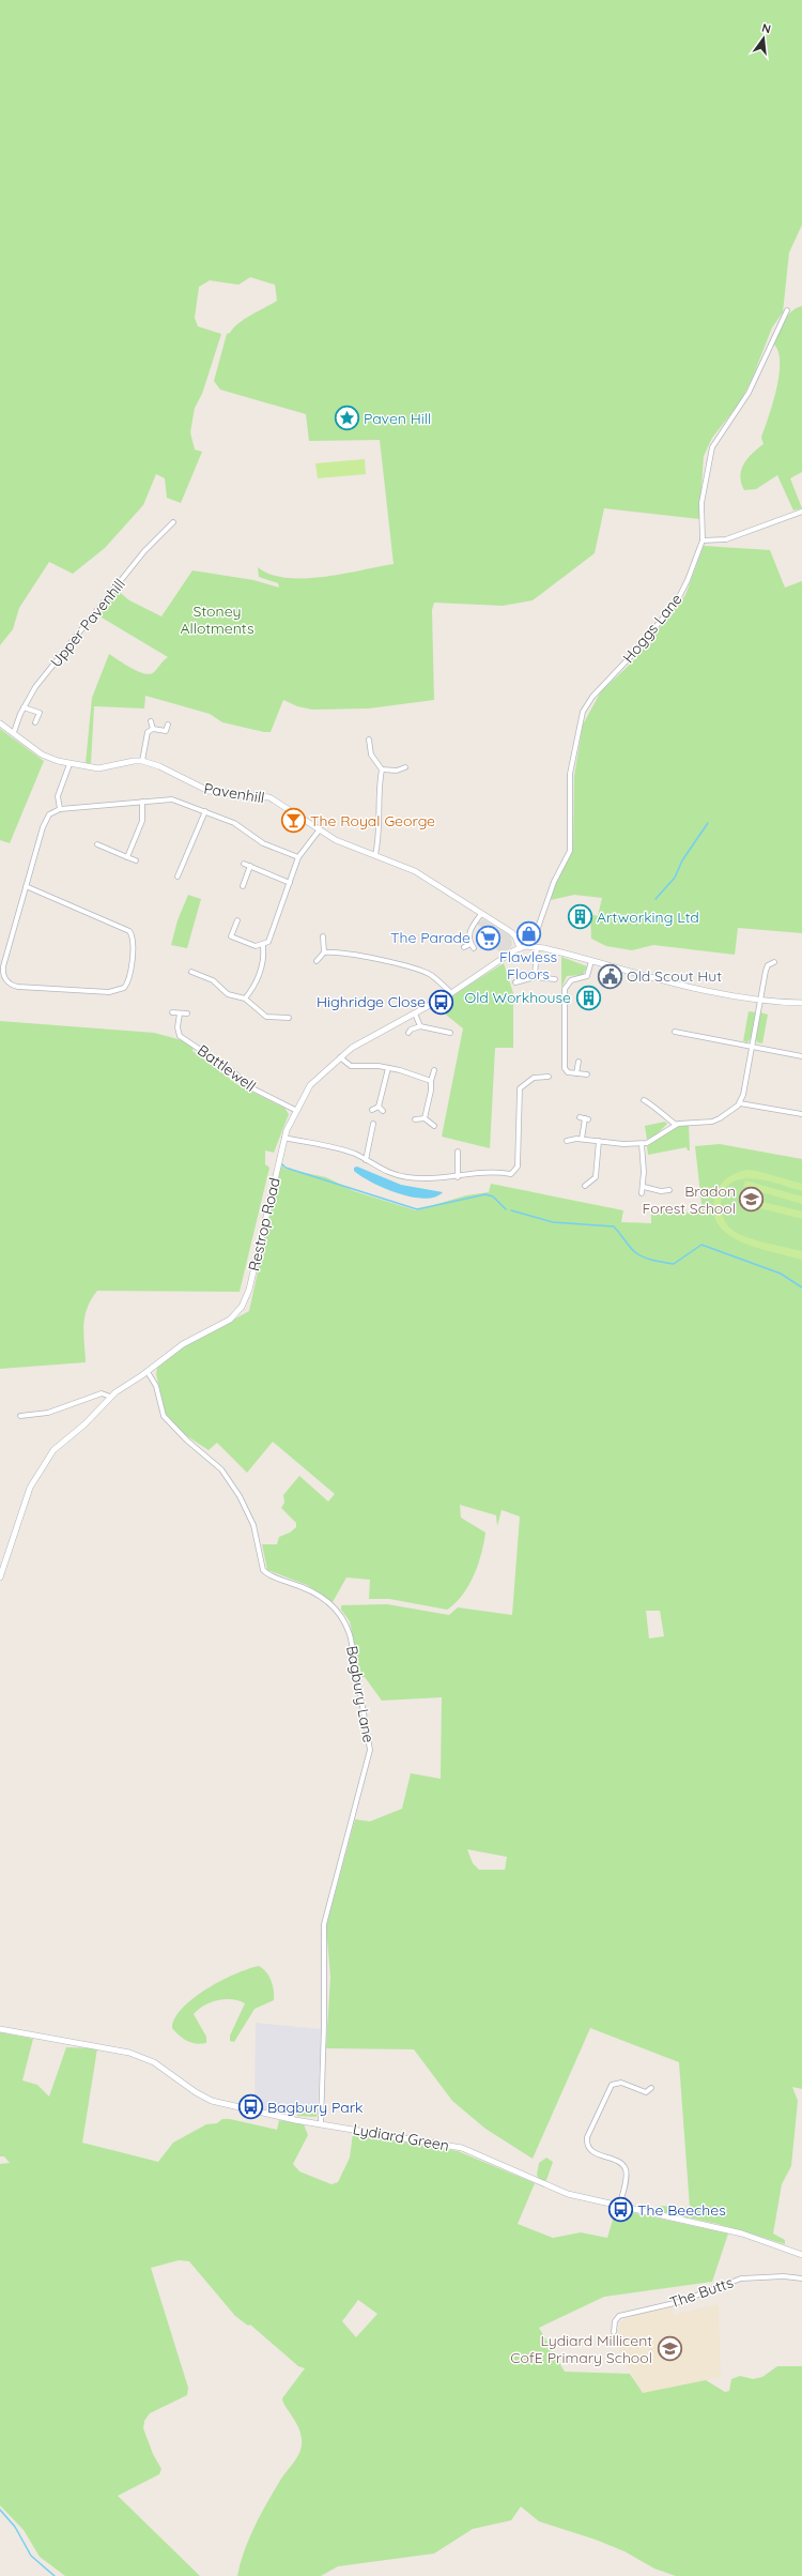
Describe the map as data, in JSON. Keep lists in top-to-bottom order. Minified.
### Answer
{"streets":{"street":["Upper Pavenhill","Hoggs Lane","Pavenhill","Battlewell","Restrop Road","Bagbury Lane","Lydiard Green","The Butts"]},"crossings":[["Upper Pavenhill","Pavenhill"],["Pavenhill","Restrop Road"],["Battlewell","Restrop Road"],["Restrop Road","Bagbury Lane"],["Bagbury Lane","Lydiard Green"]],"parks":["Stoney Allotments"],"places":{"place":["Paven Hill"],"bar":["The Royal George"],"building":["Artworking Ltd","Old Workhouse"],"shop":["Flawless Floors"],"supermarket":["The Parade"],"public building":["Old Scout Hut"],"bus stop":["Highridge Close","Bagbury Park","The Beeches"],"school or university":["Bradon Forest School","Lydiard Millicent CofE Primary School"]},"north":"top"}
